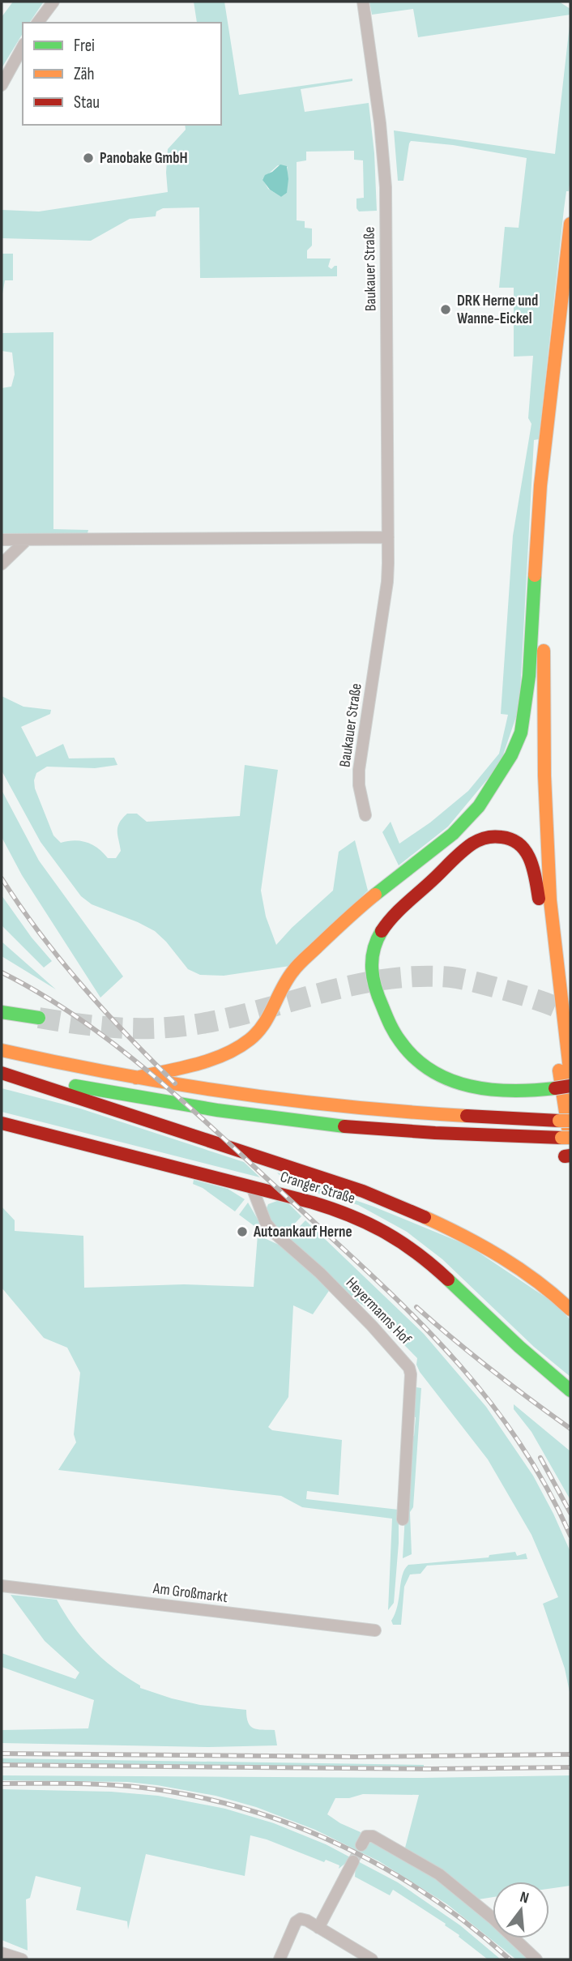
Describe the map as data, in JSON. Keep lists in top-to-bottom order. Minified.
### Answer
{"streets":{"main road":["Cranger Straße"],"street":["Baukauer Straße","Heyermanns Hof","Am Großmarkt"]},"crossings":[["Cranger Straße","Heyermanns Hof"]],"places":["Panobake GmbH","DRK Herne und Wanne-Eickel","Autoankauf Herne"],"legend":["Frei","Zäh","Stau"],"north":"top"}
